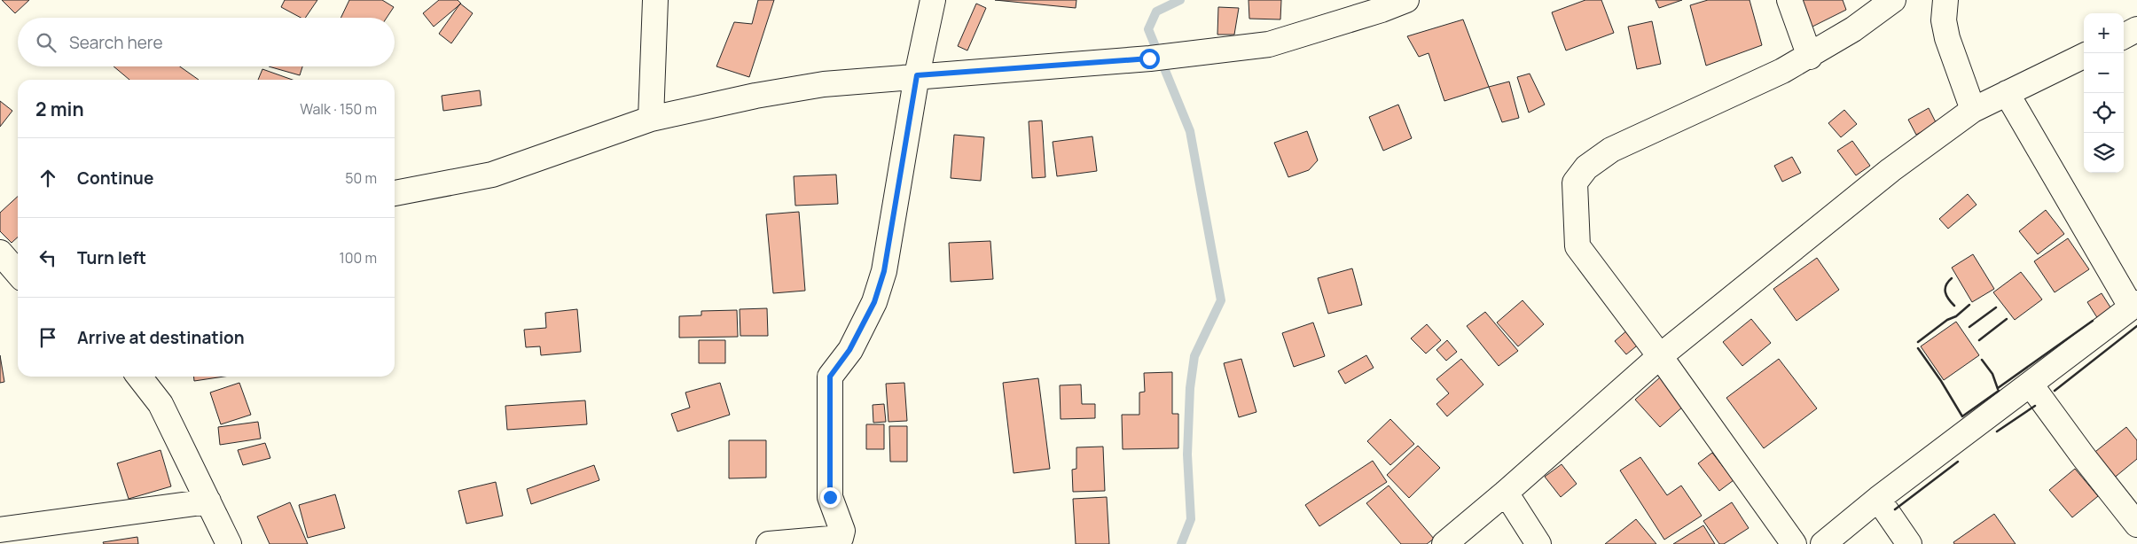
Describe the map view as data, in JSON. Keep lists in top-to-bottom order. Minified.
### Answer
{"page":{"map_buttons":["+","−"],"search":"Search here","heading":["2 min","Walk · 150 m"],"list":[["Continue","50 m"],["Turn left","100 m"],"Arrive at destination"]}}
